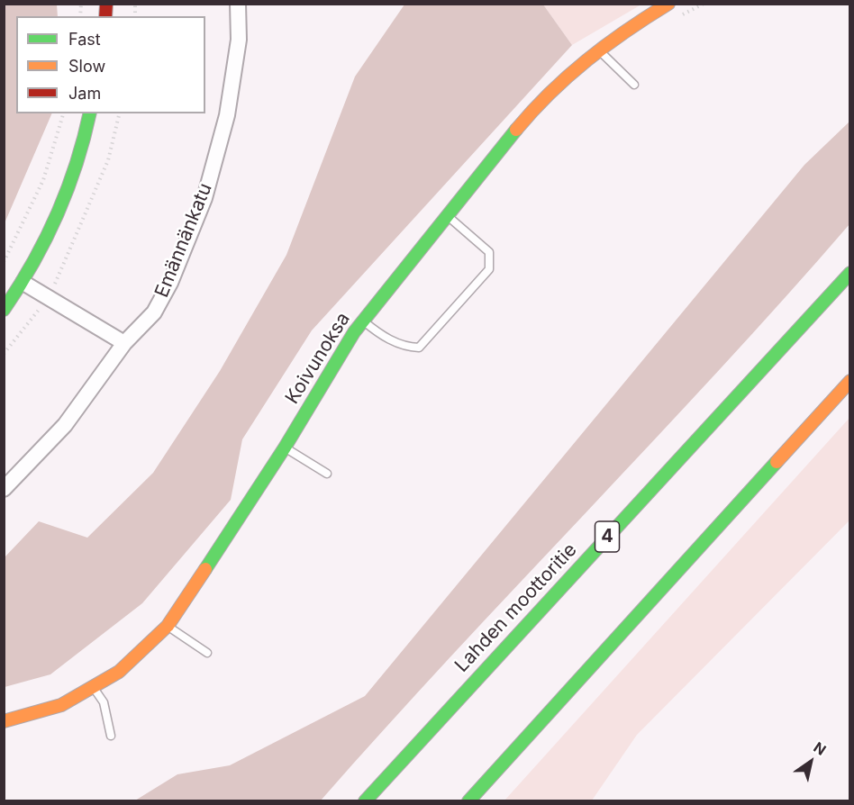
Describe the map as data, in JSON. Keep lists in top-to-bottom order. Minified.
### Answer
{"streets":{"main road":["Koivunoksa","4","Lahden moottoritie"],"street":["Emännänkatu"]},"legend":["Fast","Slow","Jam"],"north":"top right"}
